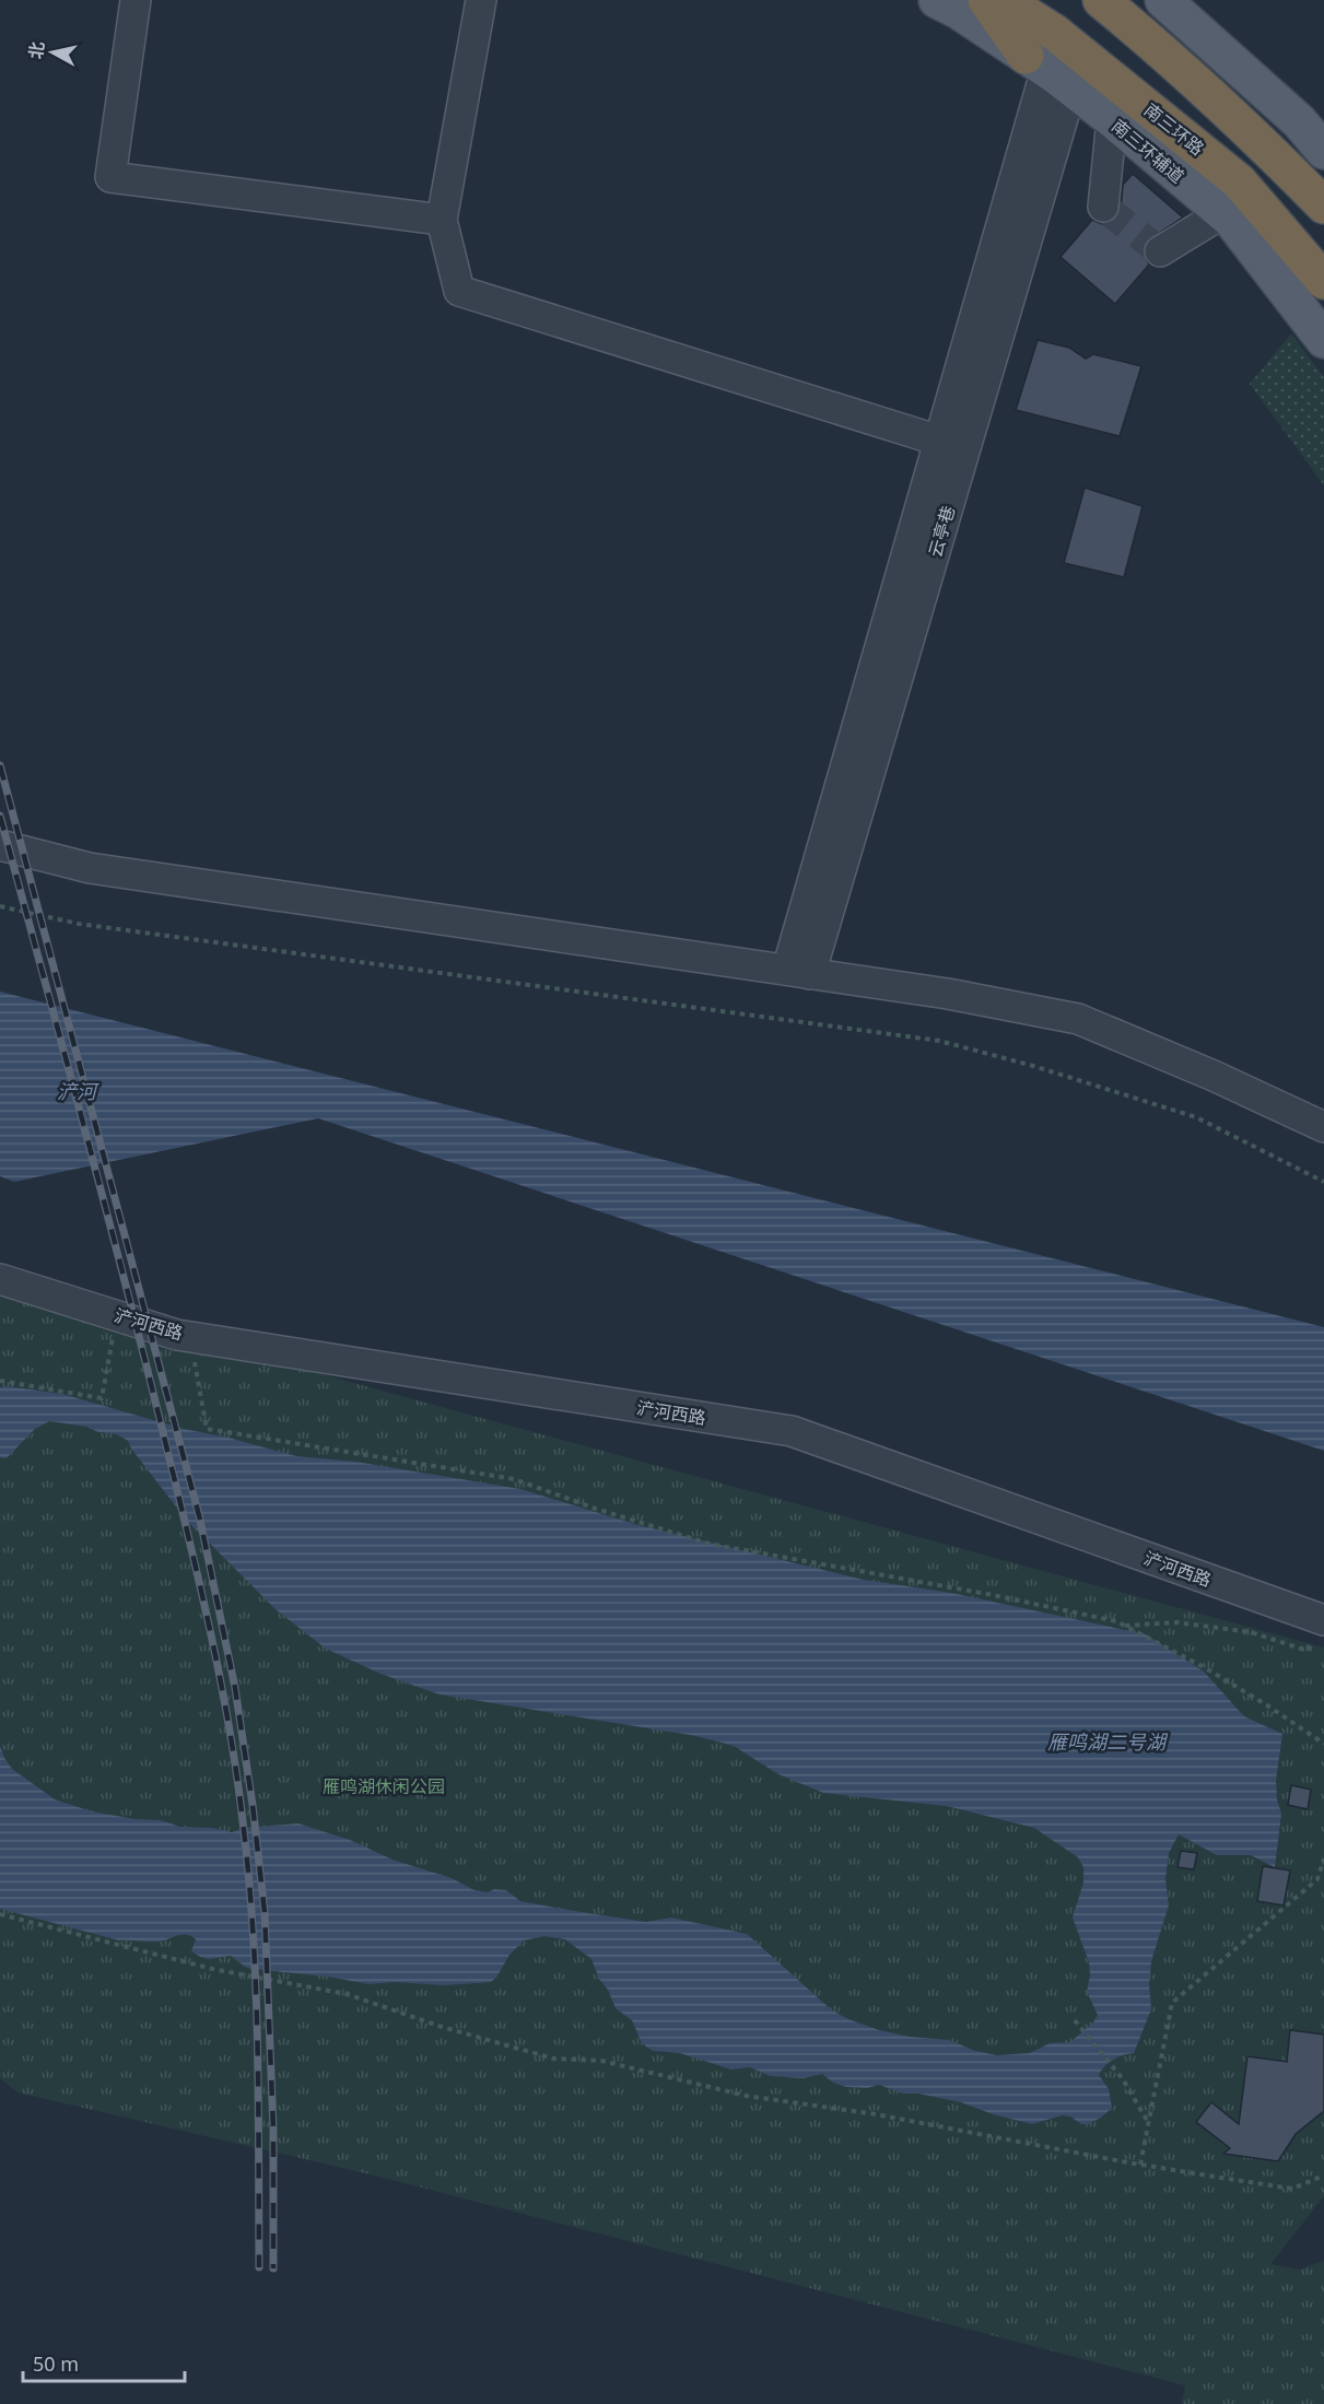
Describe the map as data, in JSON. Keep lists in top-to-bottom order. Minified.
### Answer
{"streets":{"highway":["南三环路"],"main road":["南三环辅道"],"street":["云亭巷","浐河西路"]},"crossings":[["南三环辅道","云亭巷"]],"water":["浐河","雁鸣湖二号湖"],"parks":["雁鸣湖休闲公园"],"scale_bar":"50 m","north":"left"}
